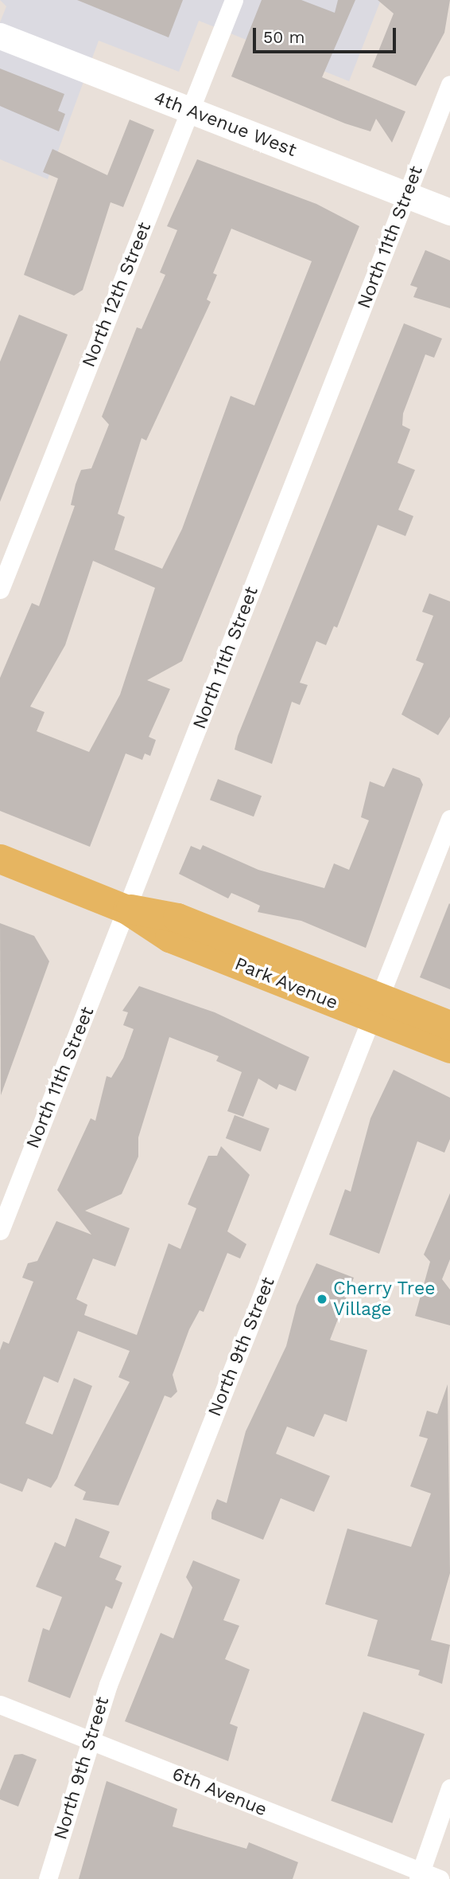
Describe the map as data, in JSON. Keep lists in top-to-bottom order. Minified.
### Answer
{"streets":{"main road":["Park Avenue"],"street":["4th Avenue West","North 11th Street","North 12th Street","North 9th Street","6th Avenue"]},"crossings":[["4th Avenue West","North 11th Street"],["4th Avenue West","North 12th Street"],["North 11th Street","Park Avenue"],["Park Avenue","North 9th Street"],["North 9th Street","6th Avenue"]],"places":["Cherry Tree Village"],"scale_bar":"50 m"}
